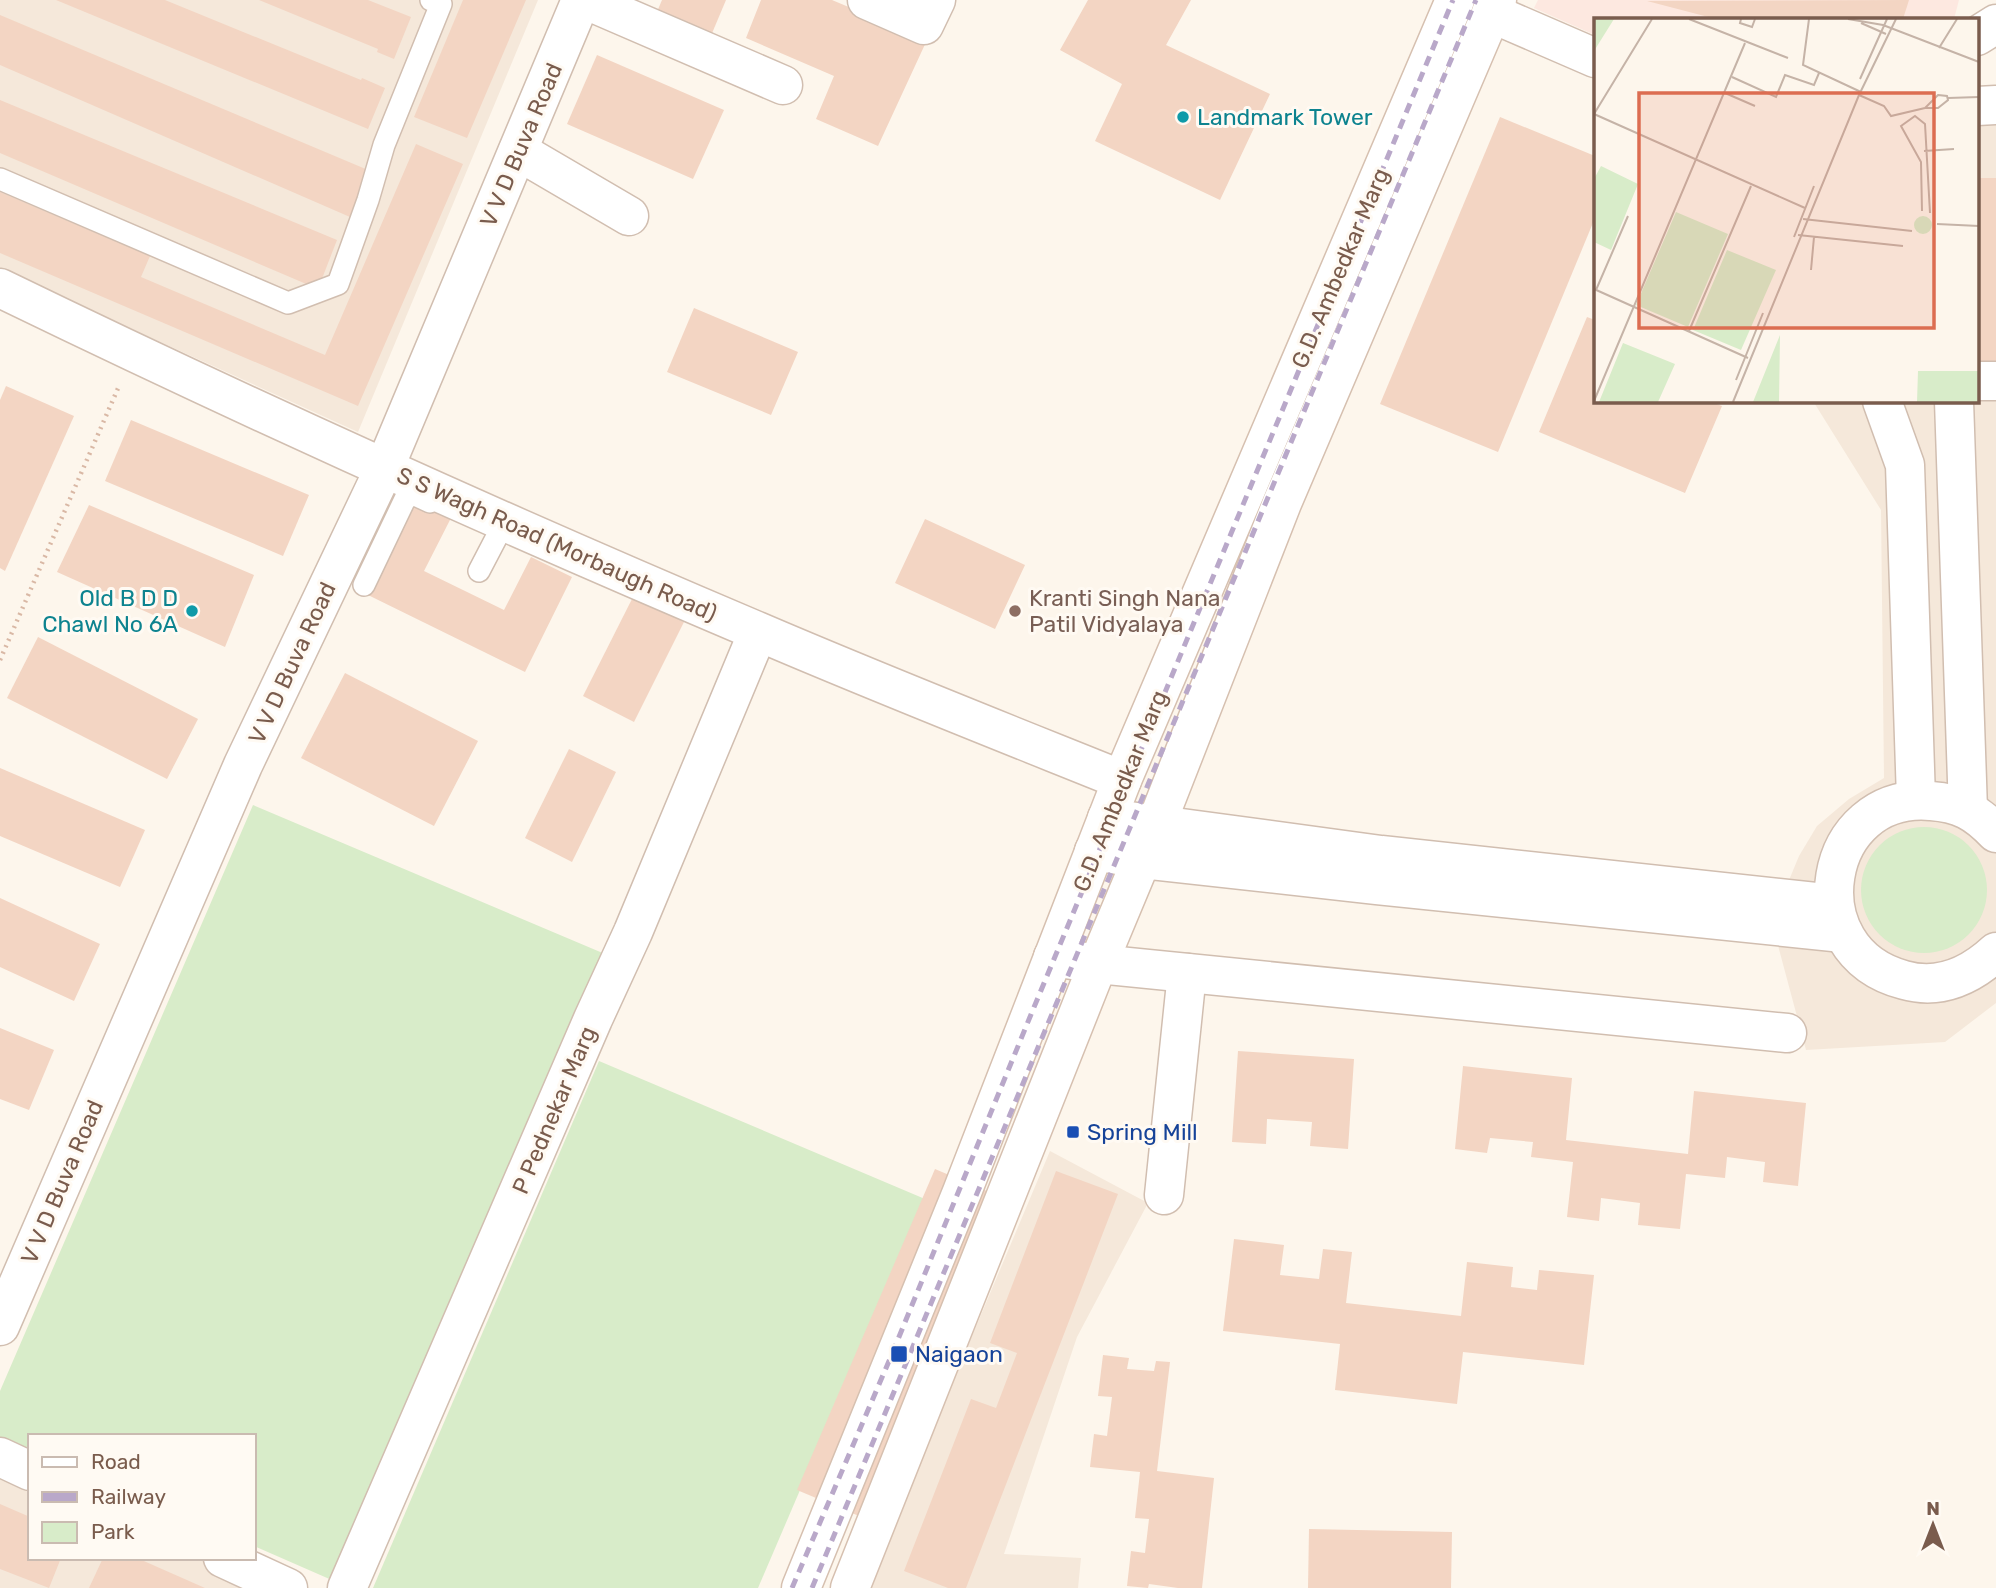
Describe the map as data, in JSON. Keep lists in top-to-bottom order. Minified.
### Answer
{"streets":{"street":["V V D Buva Road","G.D. Ambedkar Marg","S S Wagh Road (Morbaugh Road)","P Pednekar Marg"]},"crossings":[["V V D Buva Road","S S Wagh Road (Morbaugh Road)"],["G.D. Ambedkar Marg","S S Wagh Road (Morbaugh Road)"],["S S Wagh Road (Morbaugh Road)","P Pednekar Marg"]],"places":{"other":["Landmark Tower","Old B D D Chawl No 6A","Kranti Singh Nana Patil Vidyalaya"],"transit":["Spring Mill","Naigaon"]},"legend":["Road","Railway","Park"],"north":"top"}
